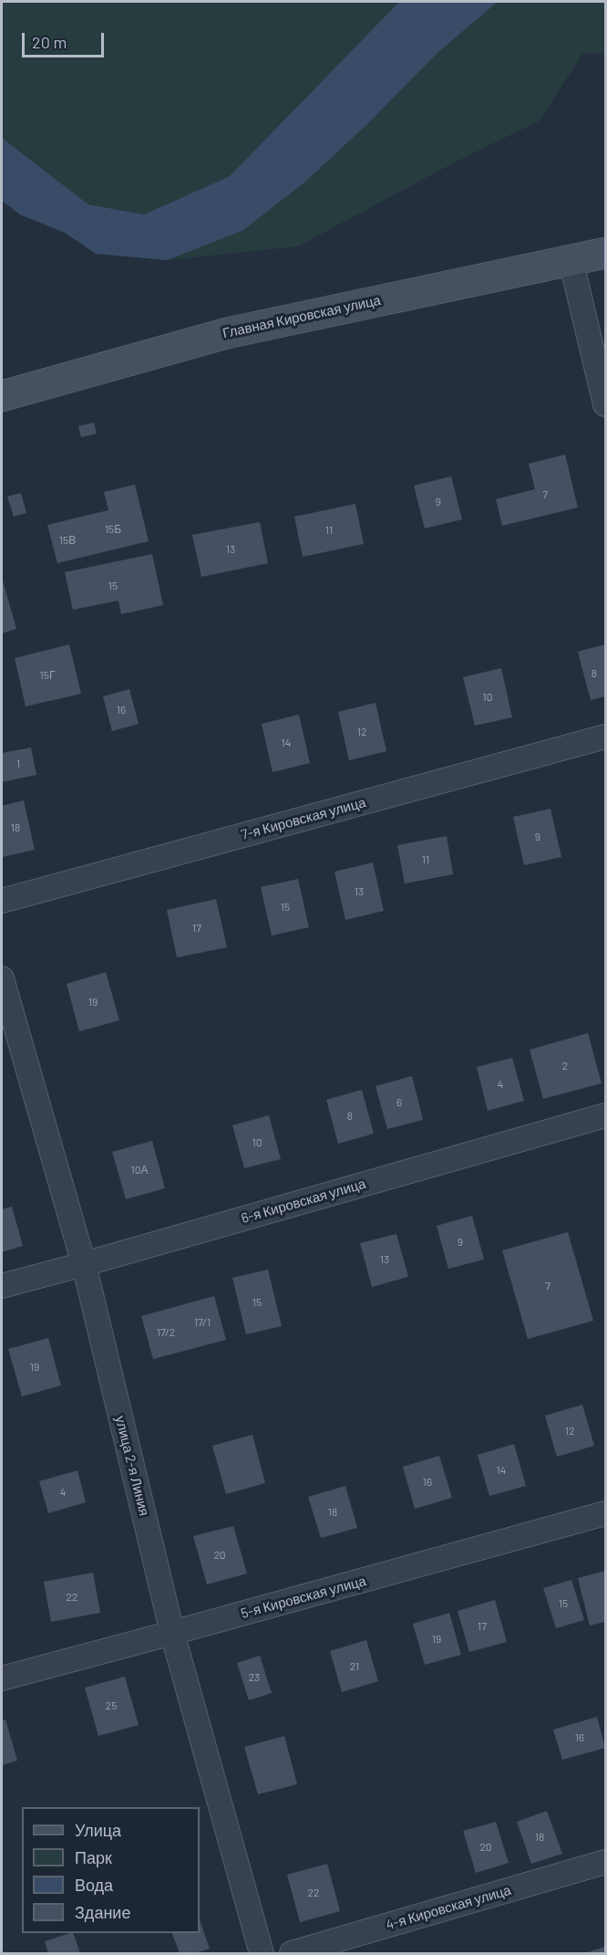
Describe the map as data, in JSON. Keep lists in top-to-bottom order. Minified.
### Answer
{"streets":{"main road":["Главная Кировская улица"],"street":["7-я Кировская улица","6-я Кировская улица","улица 2-я Линия","5-я Кировская улица","4-я Кировская улица"]},"crossings":[["6-я Кировская улица","улица 2-я Линия"],["улица 2-я Линия","5-я Кировская улица"]],"house_numbers":["7","9","15Б","11","15В","13","15","8","15Г","10","16","12","14","1","18","9","11","13","15","17","19","2","4","6","8","10","10А","9","13","7","15","17/1","17/2","19","12","14","16","4","18","20","22","15","17","19","21","23","25","16","18","20","22"],"legend":["Улица","Парк","Вода","Здание"],"scale_bar":"20 m"}
